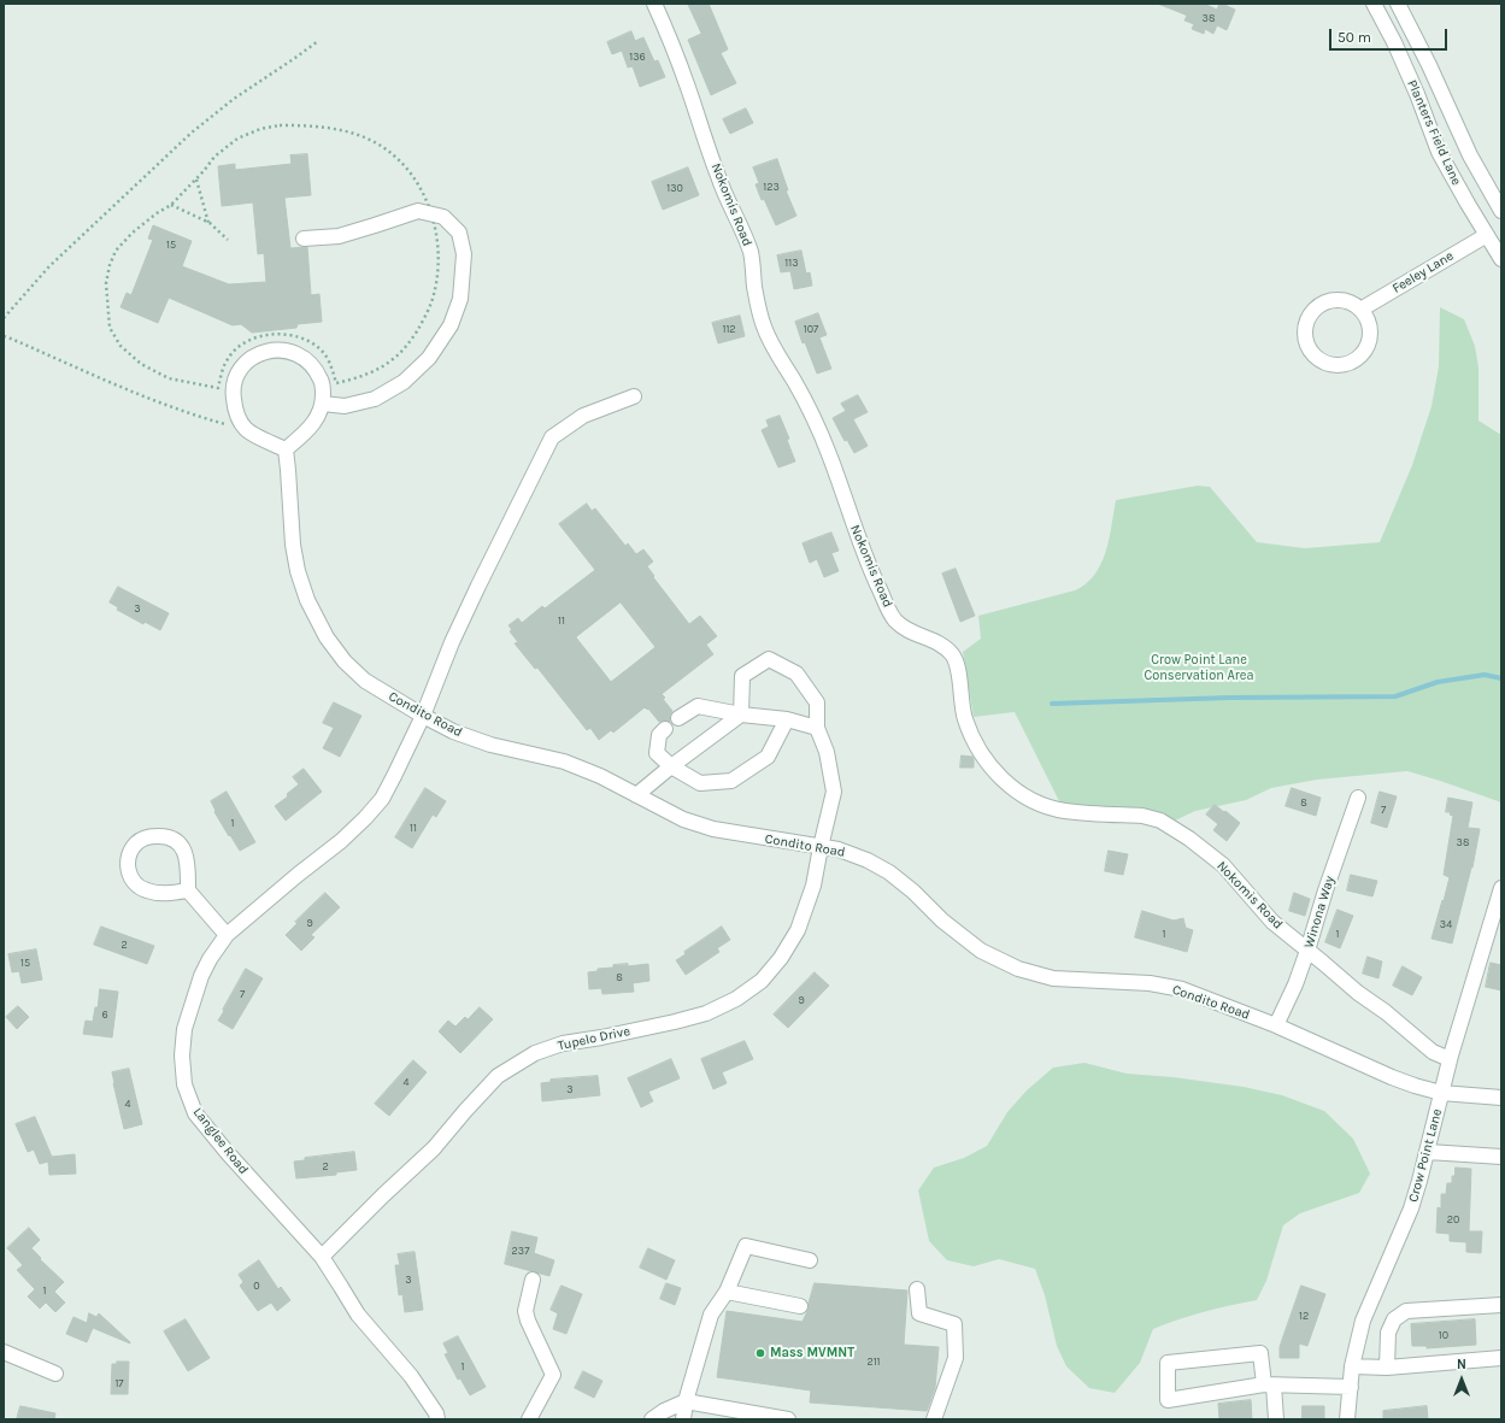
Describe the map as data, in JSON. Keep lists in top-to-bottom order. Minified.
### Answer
{"streets":{"street":["Planters Field Lane","Nokomis Road","Feeley Lane","Condito Road","Winona Way","Tupelo Drive","Langlee Road","Crow Point Lane"]},"crossings":[["Planters Field Lane","Feeley Lane"],["Nokomis Road","Winona Way"],["Nokomis Road","Crow Point Lane"],["Condito Road","Winona Way"],["Condito Road","Tupelo Drive"],["Condito Road","Langlee Road"],["Condito Road","Crow Point Lane"],["Tupelo Drive","Langlee Road"]],"parks":["Crow Point Lane Conservation Area"],"places":["Mass MVMNT"],"house_numbers":["38","136","123","130","15","113","112","107","3","11","8","7","1","11","38","9","34","1","1","2","15","8","7","9","6","4","3","4","2","20","237","3","0","1","12","10","211","1","17"],"scale_bar":"50 m","north":"top"}
